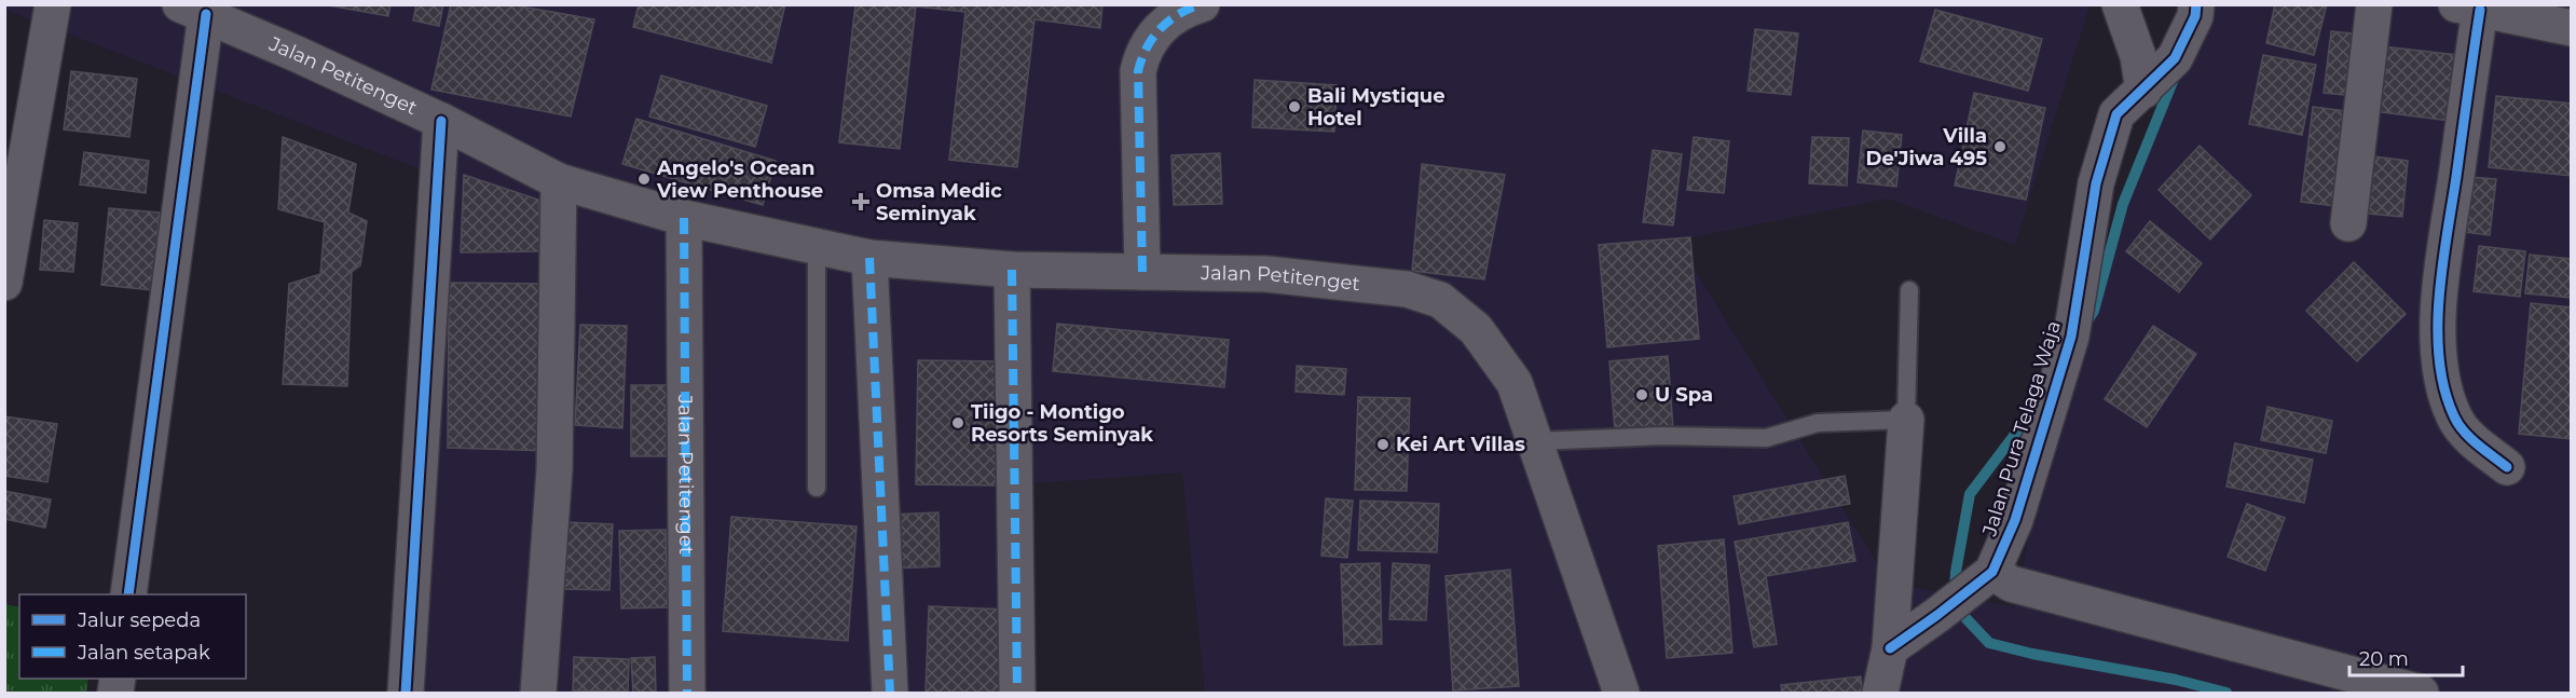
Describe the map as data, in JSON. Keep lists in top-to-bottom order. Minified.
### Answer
{"streets":{"street":["Jalan Petitenget","Jalan Pura Telaga Waja"]},"places":{"other":["Bali Mystique Hotel","Villa De'Jiwa 495","Angelo's Ocean View Penthouse","U Spa","Tiigo - Montigo Resorts Seminyak","Kei Art Villas"],"health":["Omsa Medic Seminyak"]},"legend":["Jalur sepeda","Jalan setapak"],"scale_bar":"20 m"}
